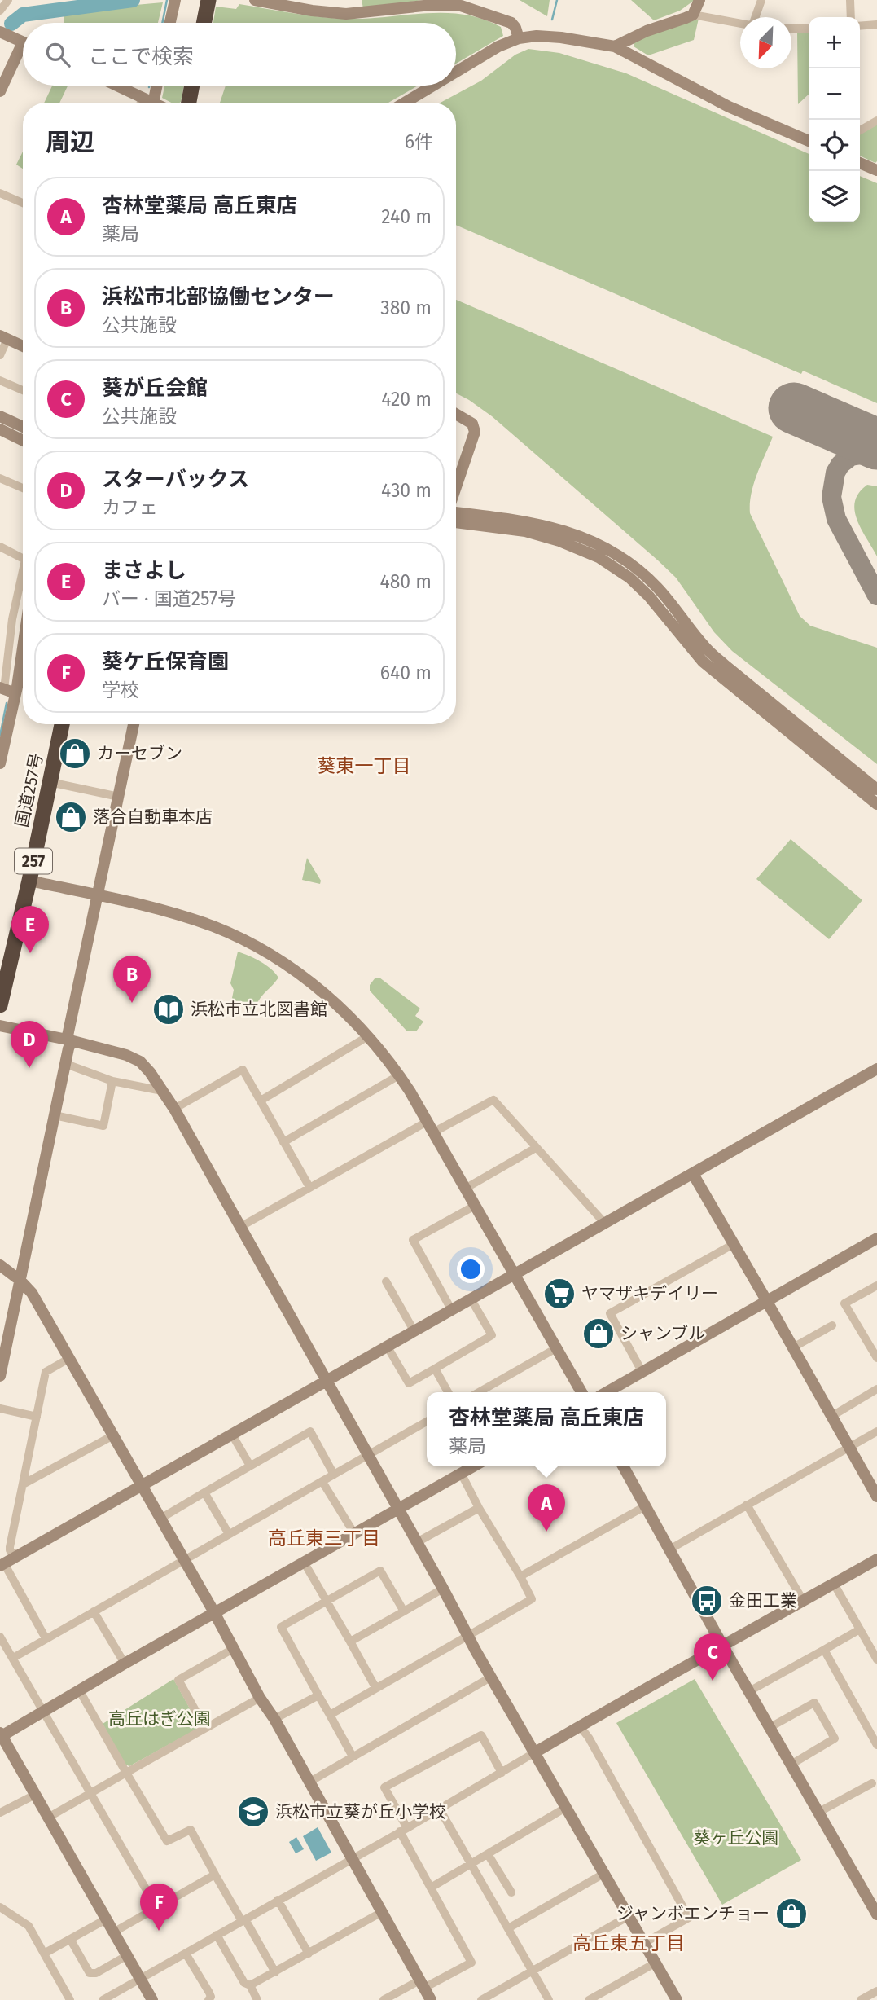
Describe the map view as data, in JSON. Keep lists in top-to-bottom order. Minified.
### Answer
{"streets":{"highway":["国道257号","257"]},"districts":["葵東一丁目","高丘東三丁目","高丘東五丁目"],"parks":["高丘はぎ公園","葵ヶ丘公園"],"places":{"shop":["カーセブン","落合自動車本店","シャンブル","ジャンボエンチョー"],"library":["浜松市立北図書館"],"supermarket":["ヤマザキデイリー"],"bus stop":["金田工業"],"school or university":["浜松市立葵が丘小学校"]},"north":"bottom left","page":{"map_buttons":["+","−"],"search":"ここで検索","heading":["周辺","6件"],"list":[{"mark":"A","name":"杏林堂薬局 高丘東店","note":"薬局","value":"240 m"},{"mark":"B","name":"浜松市北部協働センター","note":"公共施設","value":"380 m"},{"mark":"C","name":"葵が丘会館","note":"公共施設","value":"420 m"},{"mark":"D","name":"スターバックス","note":"カフェ","value":"430 m"},{"mark":"E","name":"まさよし","note":"バー · 国道257号","value":"480 m"},{"mark":"F","name":"葵ケ丘保育園","note":"学校","value":"640 m"}],"pins":["E","B","D","A","C","F"],"popup":["杏林堂薬局 高丘東店","薬局"]}}
